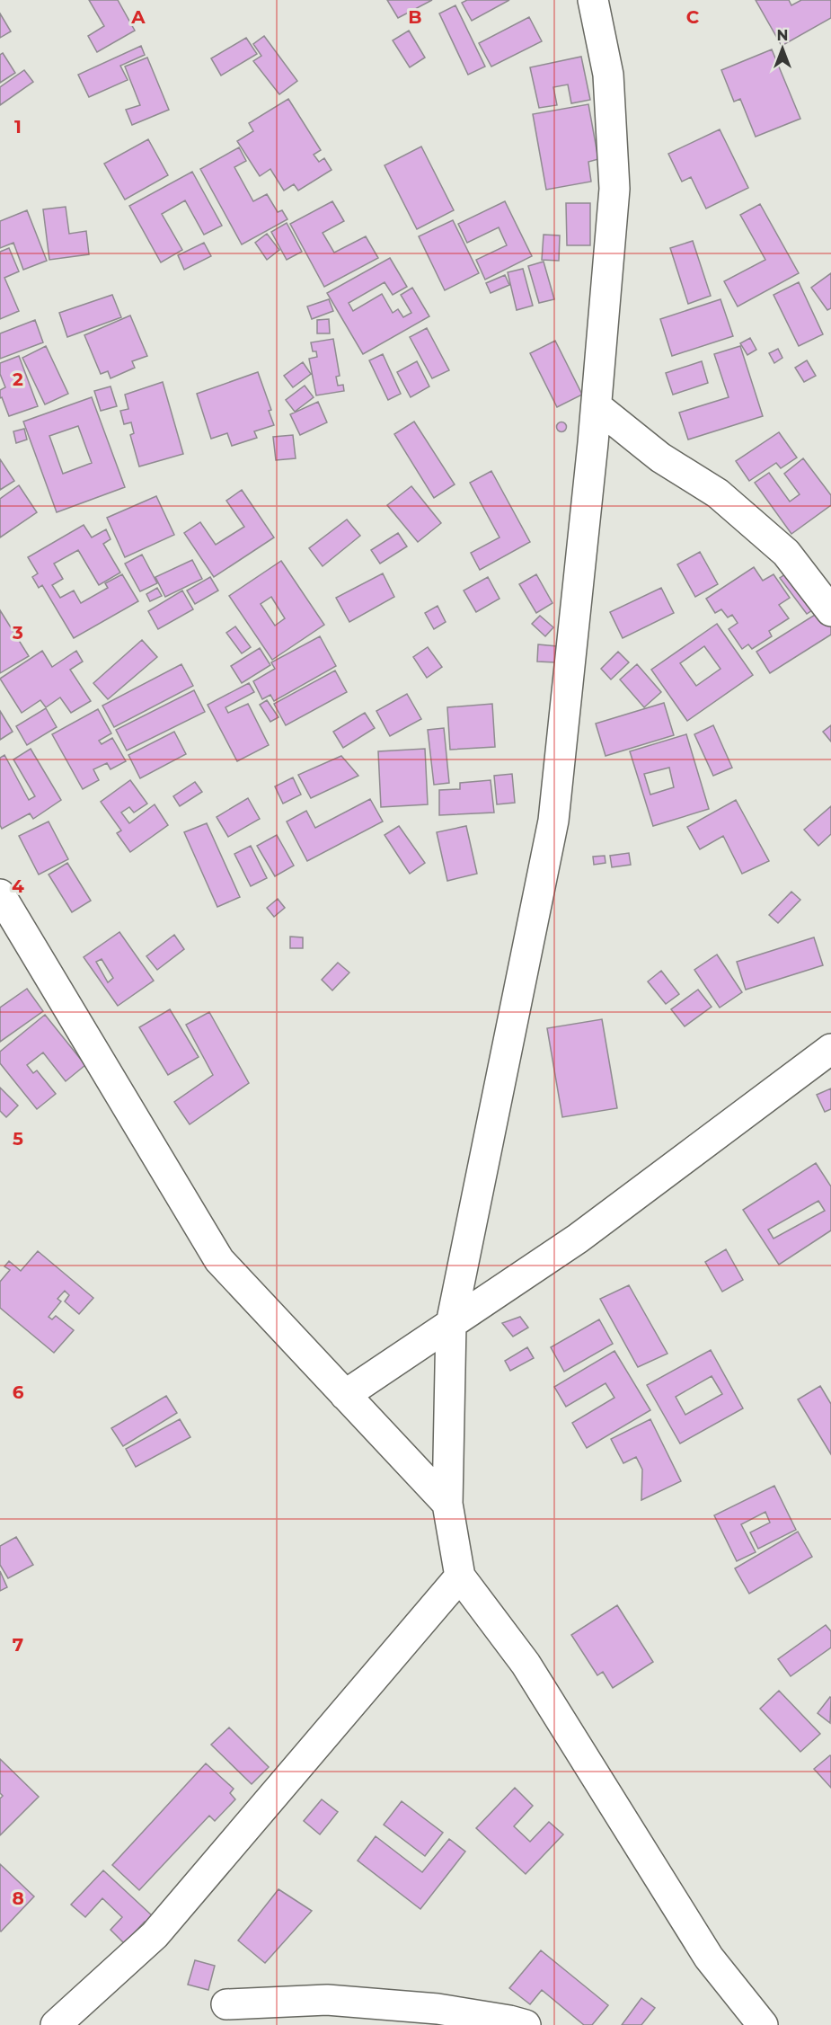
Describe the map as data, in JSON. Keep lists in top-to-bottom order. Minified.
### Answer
{"north":"top","grid":{"columns":["A","B","C"],"rows":["1","2","3","4","5","6","7","8"]}}
